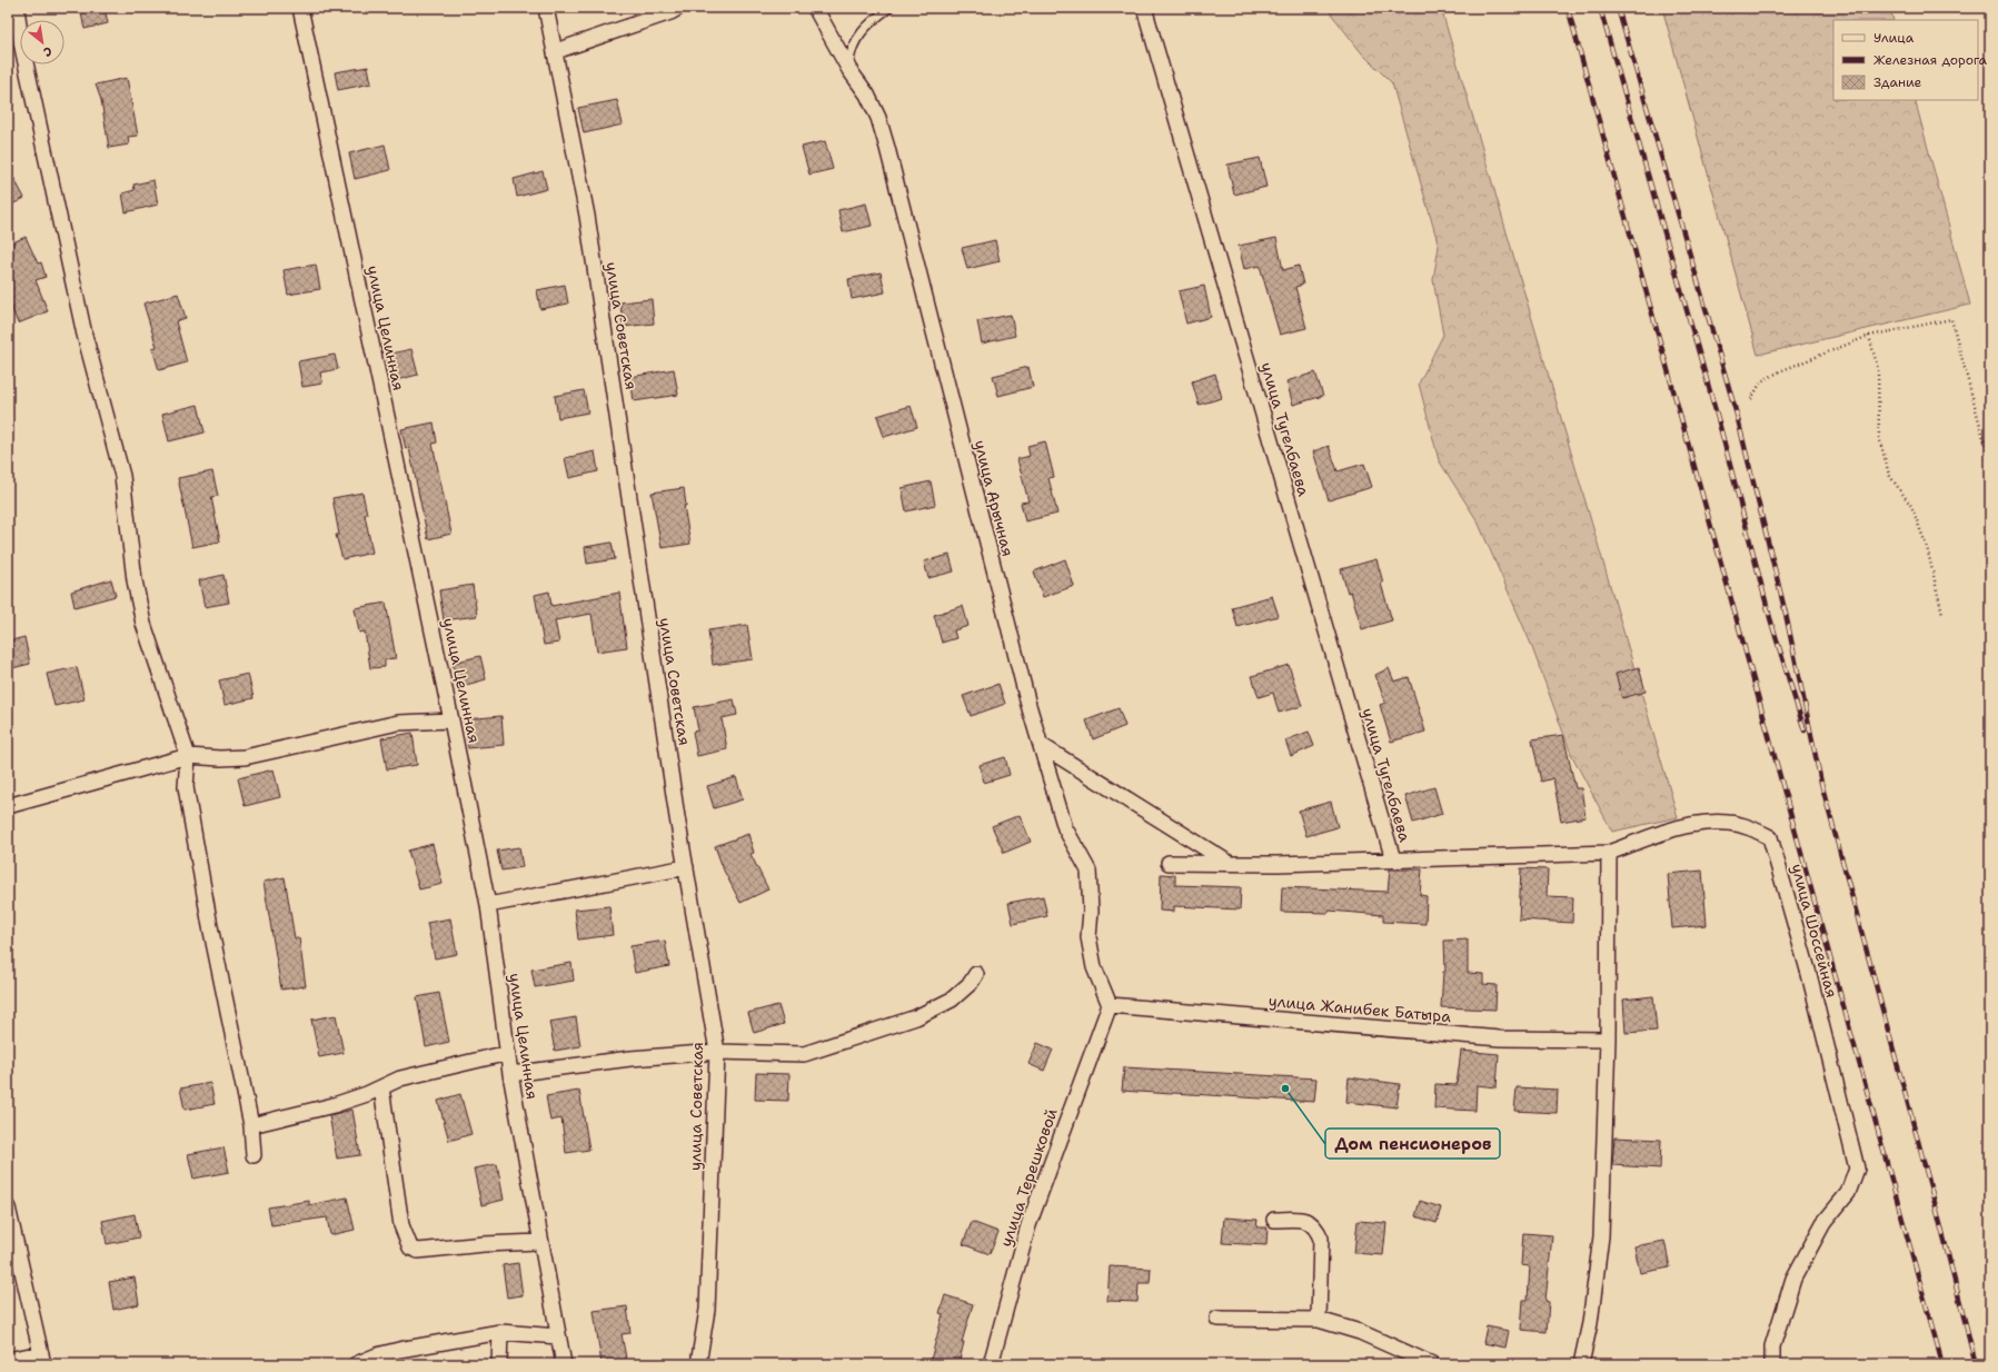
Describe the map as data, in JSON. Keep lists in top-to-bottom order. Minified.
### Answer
{"streets":{"street":["улица Советская","улица Целинная","улица Тугелбаева","улица Арычная","улица Шоссейная","улица Жанибек Батыра","улица Терешковой"]},"crossings":[["улица Арычная","улица Жанибек Батыра"],["улица Арычная","улица Терешковой"],["улица Жанибек Батыра","улица Терешковой"]],"places":["Дом пенсионеров"],"legend":["Улица","Железная дорога","Здание"],"north":"bottom right"}
